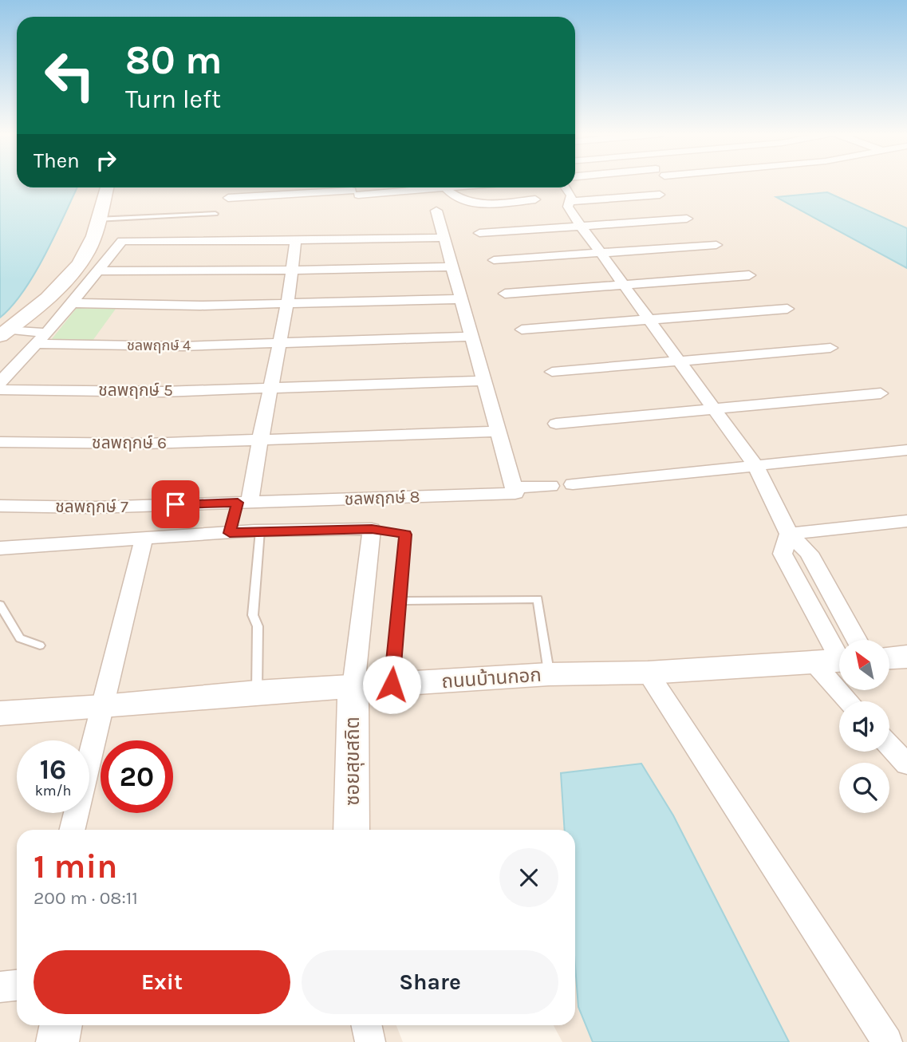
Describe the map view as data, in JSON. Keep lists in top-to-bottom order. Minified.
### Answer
{"streets":{"street":["ชลพฤกษ์ 4","ชลพฤกษ์ 5","ชลพฤกษ์ 6","ชลพฤกษ์ 8","ชลพฤกษ์ 7","ถนนบ้านกอก","ซอยสุขสถิต"]},"crossings":[["ชลพฤกษ์ 8","ชลพฤกษ์ 7"],["ถนนบ้านกอก","ซอยสุขสถิต"]],"north":"top left","page":{"turn":["80 m","Turn left"],"then":"Then","speed":"16 km/h","limit":"20","heading":["1 min","200 m · 08:11"],"buttons":["Exit","Share"]}}
